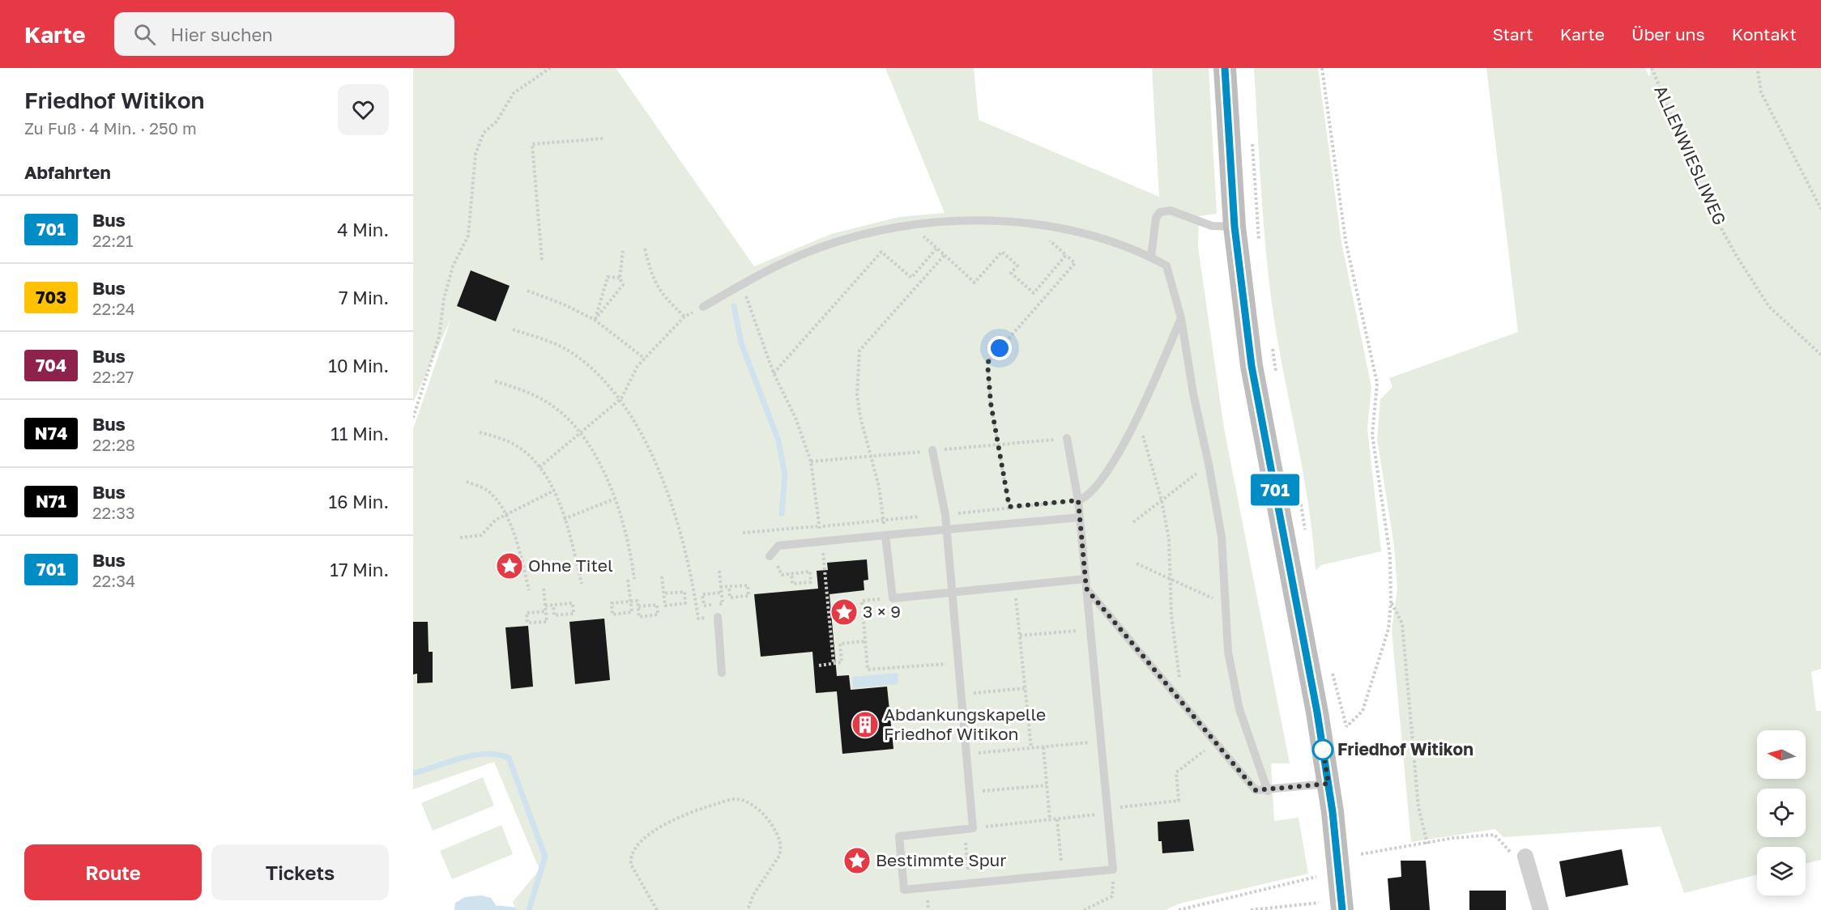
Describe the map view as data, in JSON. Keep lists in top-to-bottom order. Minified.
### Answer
{"streets":{"path":["ALLENWIESLIWEG"]},"places":{"place":["Ohne Titel","3 × 9","Bestimmte Spur"],"building":["Abdankungskapelle Friedhof Witikon"],"other":["Friedhof Witikon"]},"lines":["bus line 701"],"north":"left","page":{"header":"Karte","search":"Hier suchen","nav":["Start","Karte","Über uns","Kontakt"],"heading":[["Friedhof Witikon","Zu Fuß · 4 Min. · 250 m"],"Abfahrten"],"on_map":"701","list":[{"mark":"701","name":"Bus","note":"22:21","value":"4 Min."},{"mark":"703","name":"Bus","note":"22:24","value":"7 Min."},{"mark":"704","name":"Bus","note":"22:27","value":"10 Min."},{"mark":"N74","name":"Bus","note":"22:28","value":"11 Min."},{"mark":"N71","name":"Bus","note":"22:33","value":"16 Min."},{"mark":"701","name":"Bus","note":"22:34","value":"17 Min."}],"buttons":["Route","Tickets"]}}
